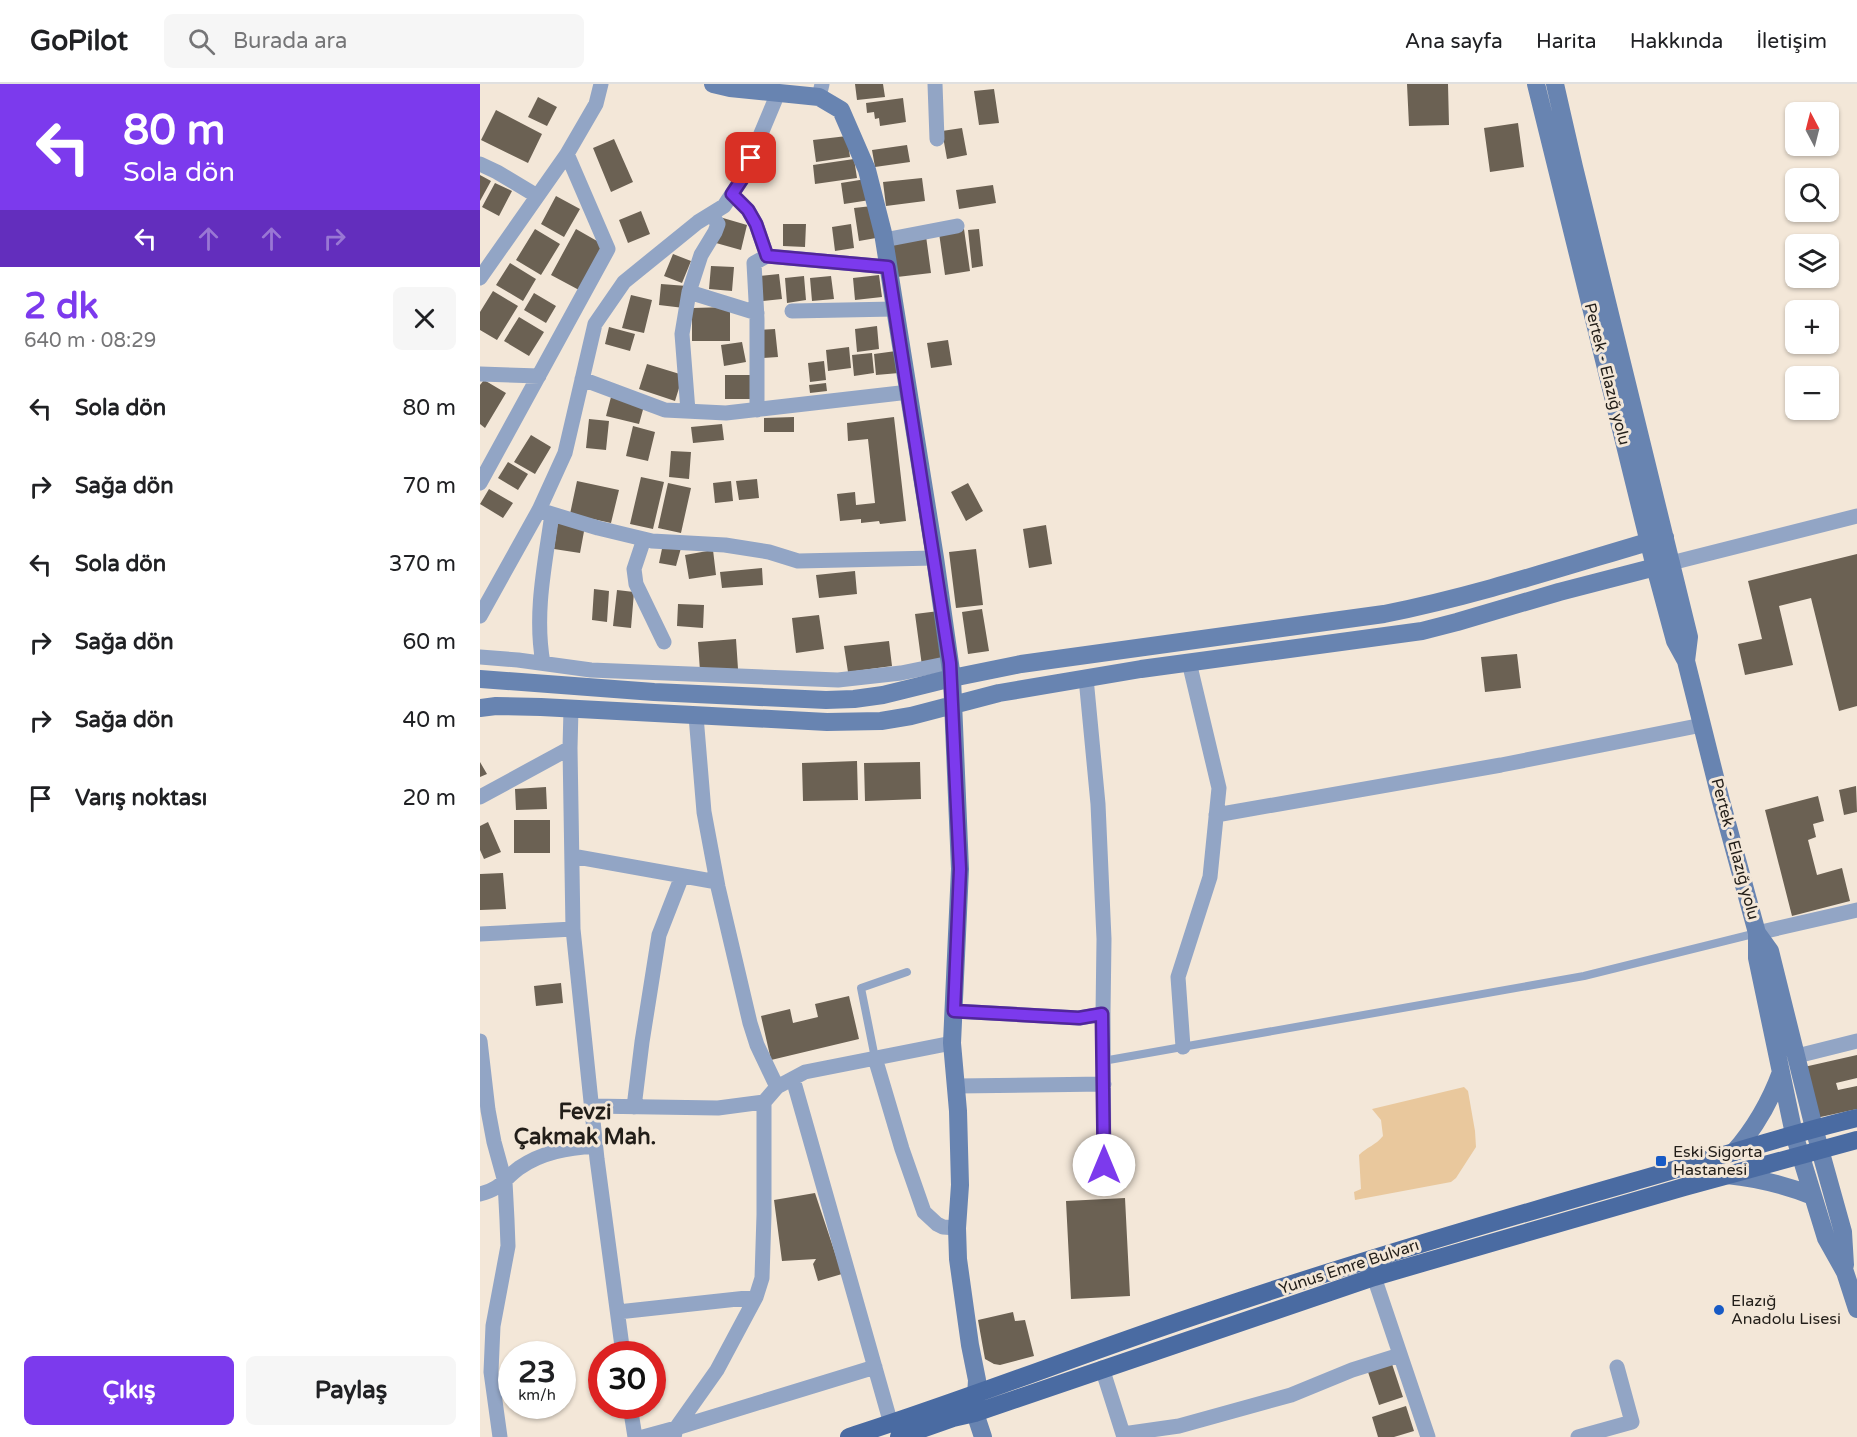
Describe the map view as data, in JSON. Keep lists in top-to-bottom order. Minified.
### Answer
{"streets":{"main road":["Pertek - Elazığ yolu","Yunus Emre Bulvarı"]},"districts":["Fevzi Çakmak Mah."],"places":{"transit":["Eski Sigorta Hastanesi"],"other":["Elazığ Anadolu Lisesi"]},"north":"top","page":{"header":"GoPilot","search":"Burada ara","nav":["Ana sayfa","Harita","Hakkında","İletişim"],"turn":["80 m","Sola dön"],"map_buttons":["+","−"],"heading":["2 dk","640 m · 08:29"],"list":[{"name":"Sola dön","value":"80 m"},{"name":"Sağa dön","value":"70 m"},{"name":"Sola dön","value":"370 m"},{"name":"Sağa dön","value":"60 m"},{"name":"Sağa dön","value":"40 m"},{"name":"Varış noktası","value":"20 m"}],"speed":"23 km/h","limit":"30","buttons":["Çıkış","Paylaş"]}}
